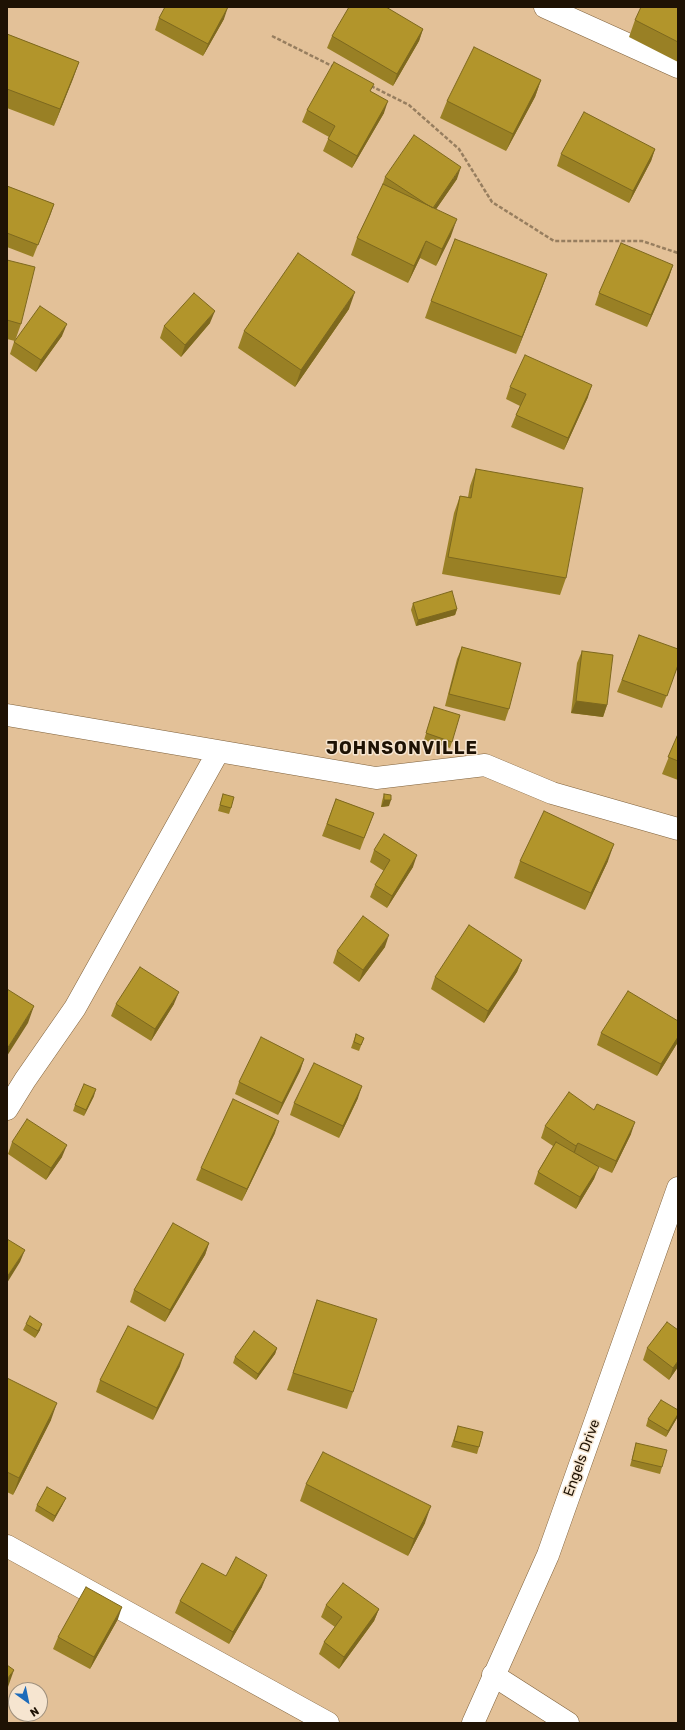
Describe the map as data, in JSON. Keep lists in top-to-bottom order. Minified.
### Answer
{"streets":{"street":["Engels Drive"]},"districts":["JOHNSONVILLE"],"north":"bottom right"}
